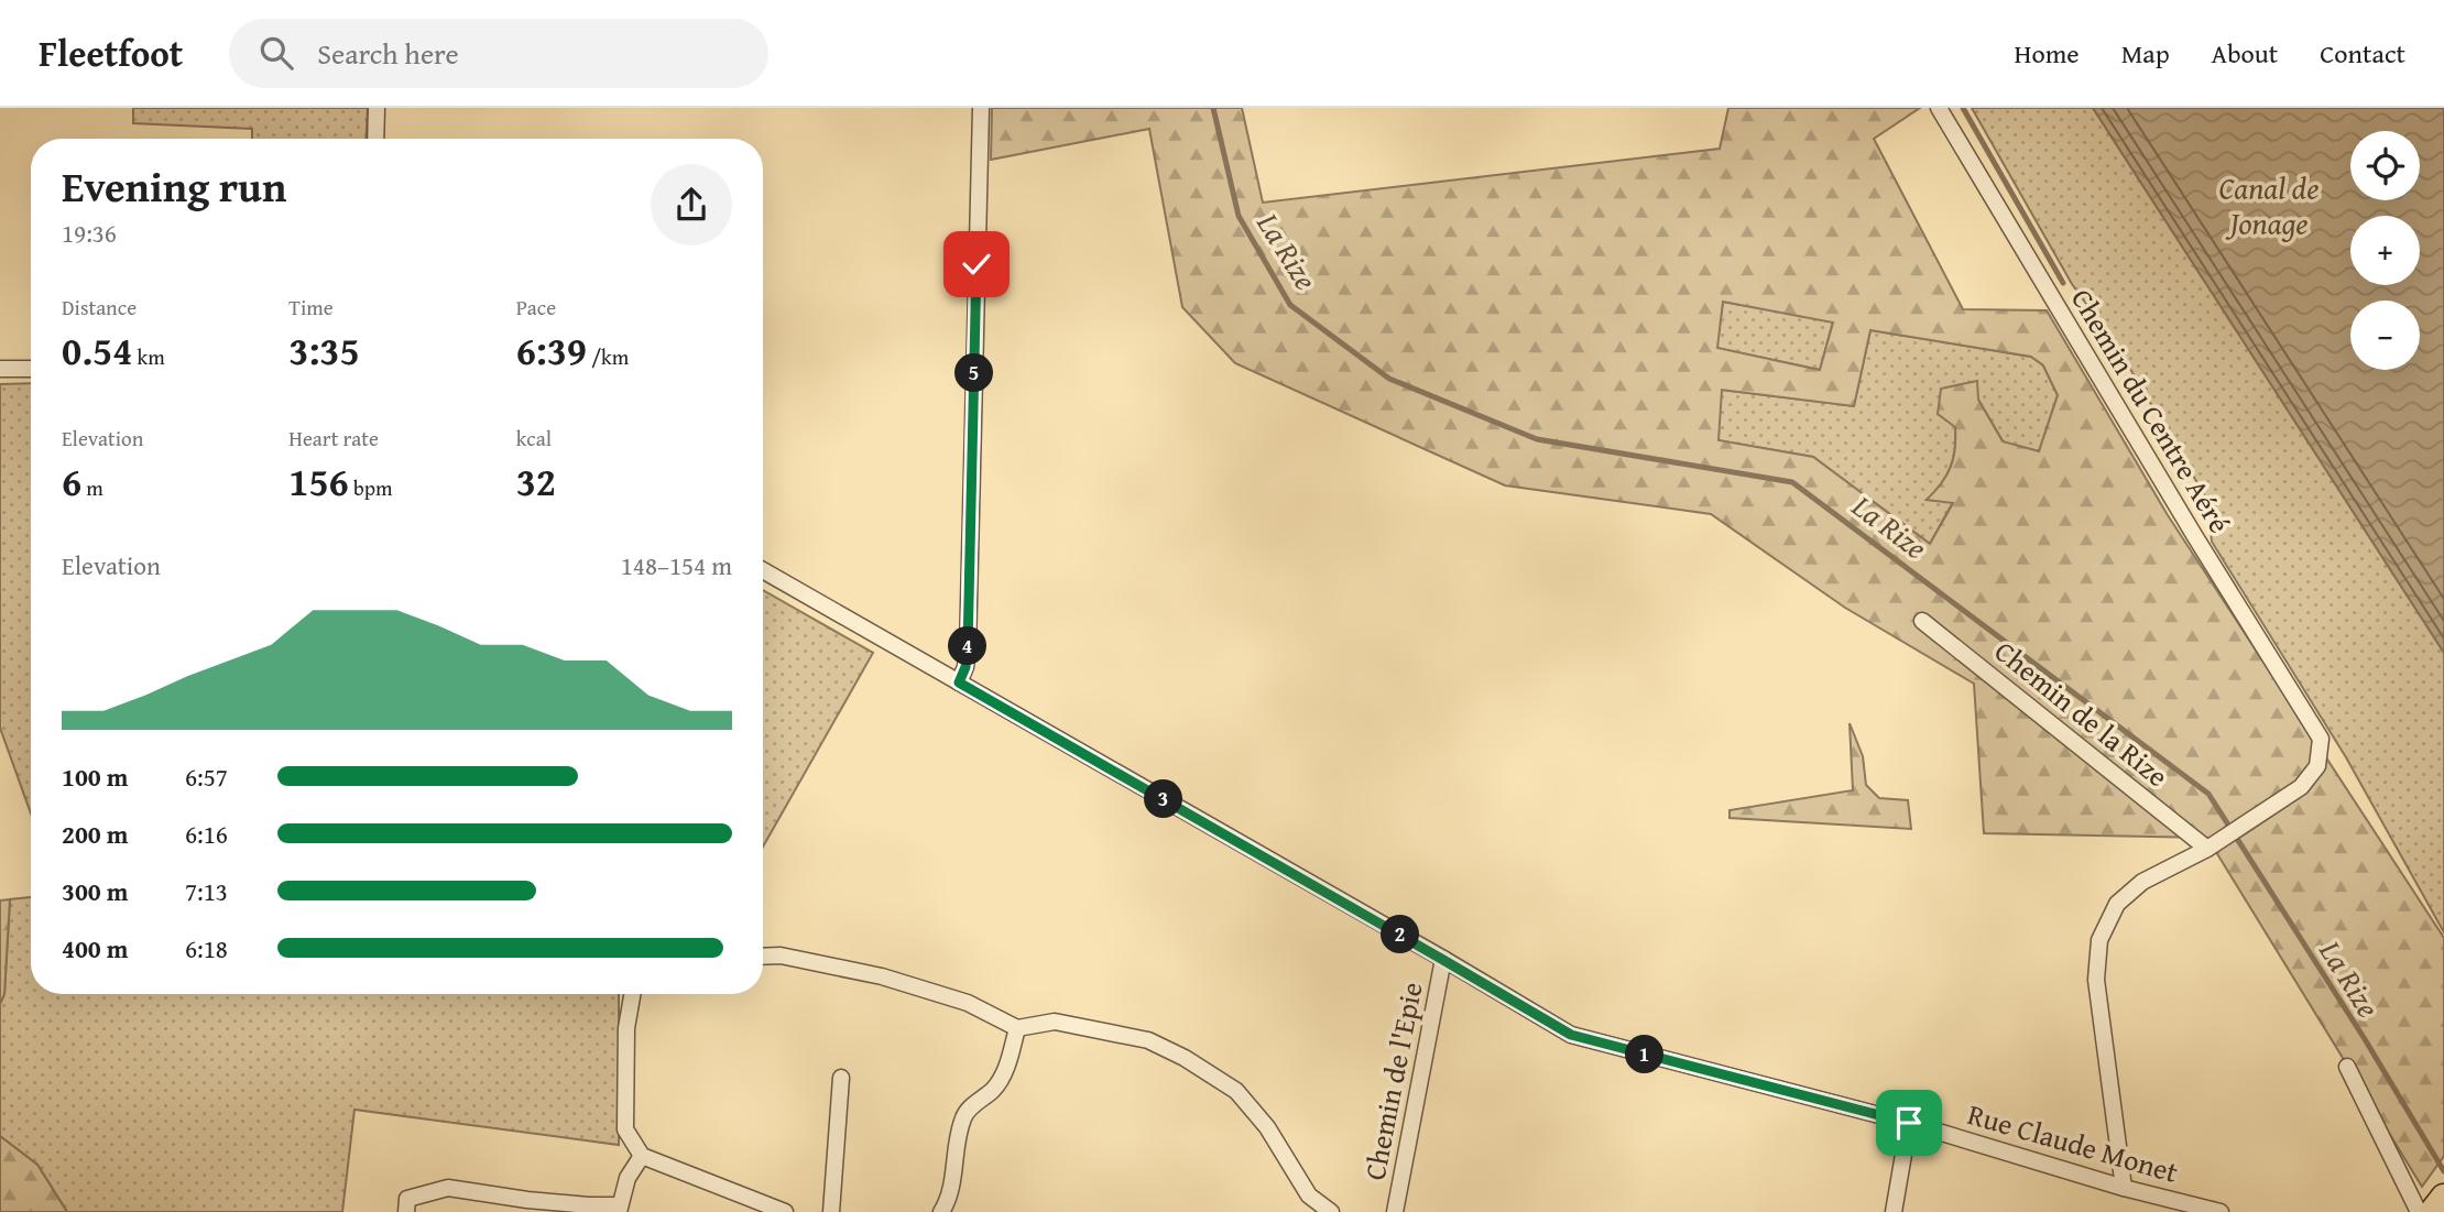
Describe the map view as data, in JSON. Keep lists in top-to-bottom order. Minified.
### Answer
{"streets":{"street":["Chemin du Centre Aéré","Chemin de la Rize","Chemin de l'Epie","Rue Claude Monet"]},"crossings":[["Chemin du Centre Aéré","Chemin de la Rize"],["Chemin de l'Epie","Rue Claude Monet"]],"water":["Canal de Jonage","La Rize"],"page":{"header":"Fleetfoot","search":"Search here","nav":["Home","Map","About","Contact"],"map_buttons":["+","−"],"heading":["Evening run","19:36"],"stats":[["Distance","0.54 km"],["Time","3:35"],["Pace","6:39 /km"],["Elevation","6 m"],["Heart rate","156 bpm"],["kcal","32"]],"pins":["5","4","3","2","1"],"chart":["Elevation","148–154 m"],"list":[{"name":"100 m","note":"6:57"},{"name":"200 m","note":"6:16"},{"name":"300 m","note":"7:13"},{"name":"400 m","note":"6:18"}]}}
